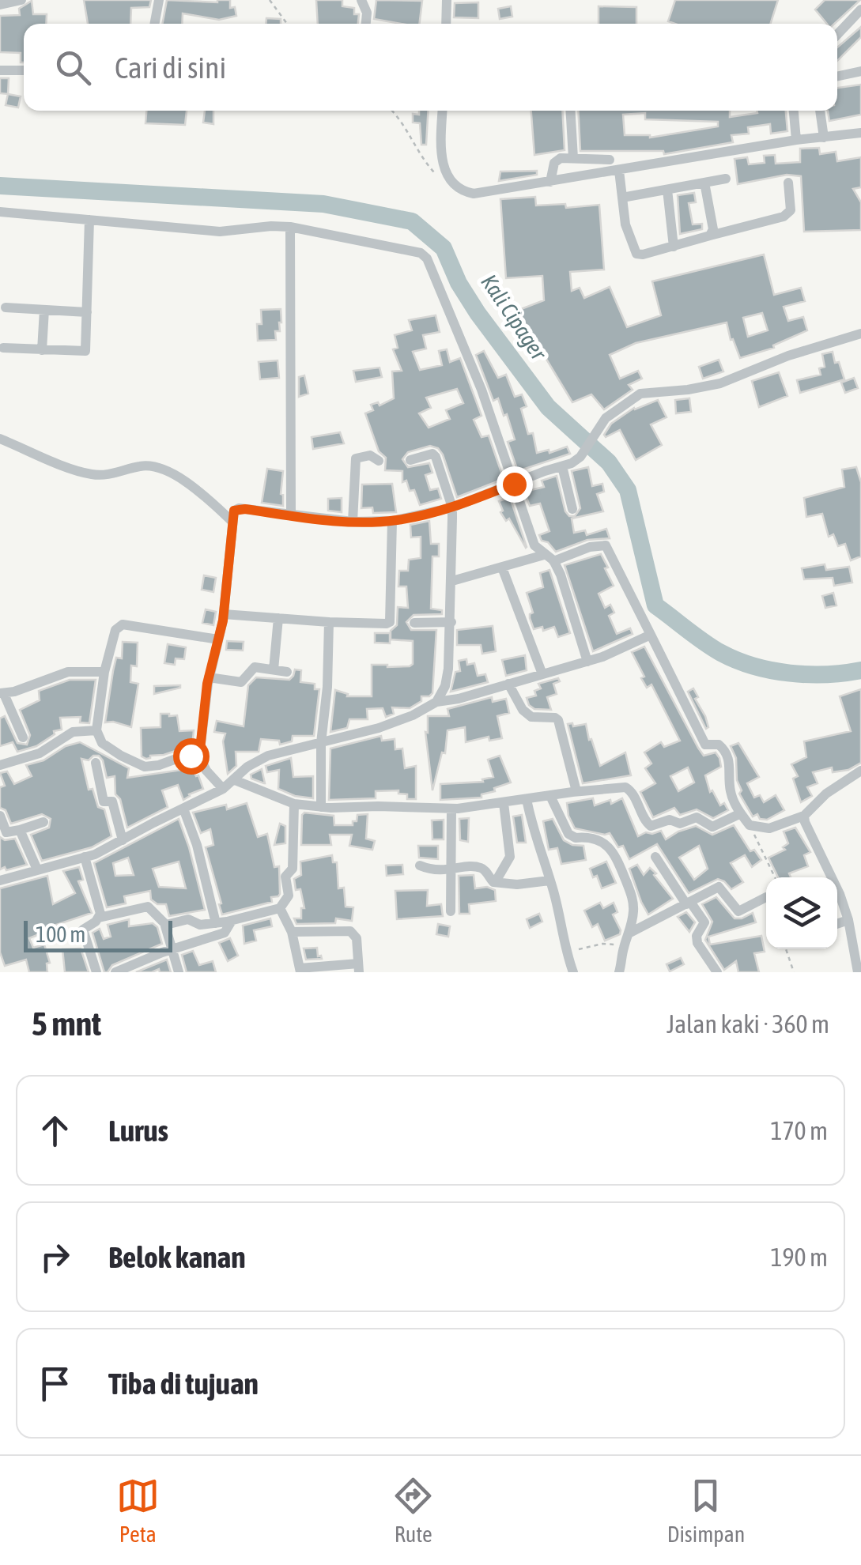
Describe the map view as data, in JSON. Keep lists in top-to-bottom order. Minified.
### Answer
{"water":["Kali Cipager"],"scale_bar":"100 m","page":{"search":"Cari di sini","scale":"100 m","heading":["5 mnt","Jalan kaki · 360 m"],"list":[["Lurus","170 m"],["Belok kanan","190 m"],"Tiba di tujuan"],"nav":["Peta","Rute","Disimpan"]}}
